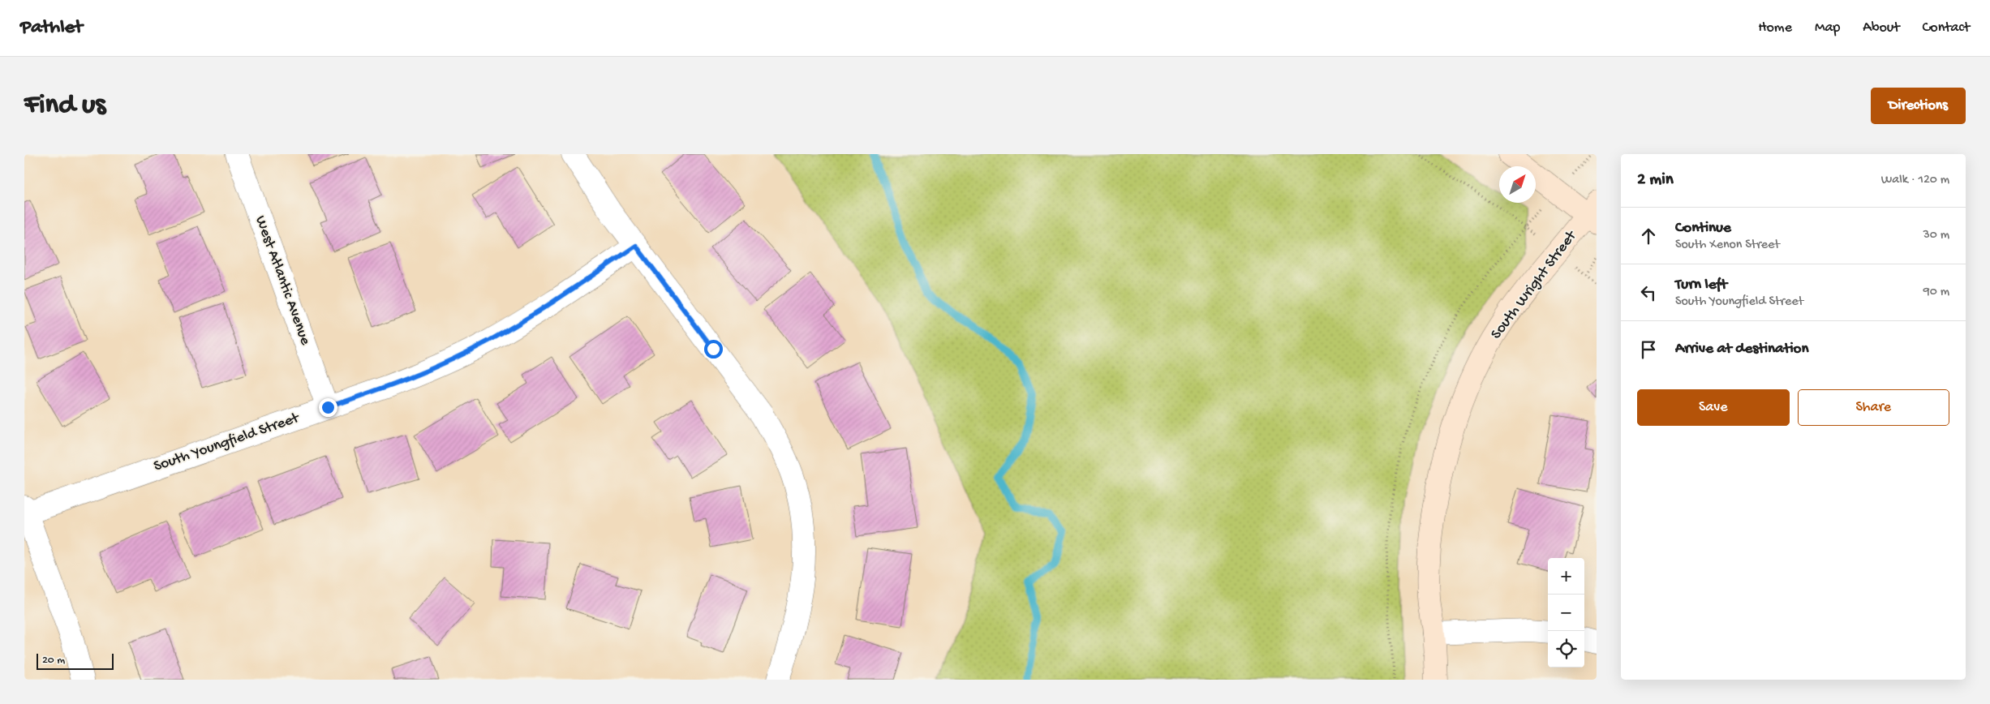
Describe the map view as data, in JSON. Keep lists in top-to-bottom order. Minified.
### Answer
{"streets":{"street":["West Atlantic Avenue","South Wright Street","South Youngfield Street"]},"crossings":[["West Atlantic Avenue","South Youngfield Street"]],"scale_bar":"20 m","north":"top right","page":{"header":"Pathlet","nav":["Home","Map","About","Contact"],"buttons":["Directions",["Save","Share"]],"title":"Find us","heading":["2 min","Walk · 120 m"],"list":[["Continue","South Xenon Street","30 m"],["Turn left","South Youngfield Street","90 m"],"Arrive at destination"],"map_buttons":["+","−"],"scale":"20 m"}}
